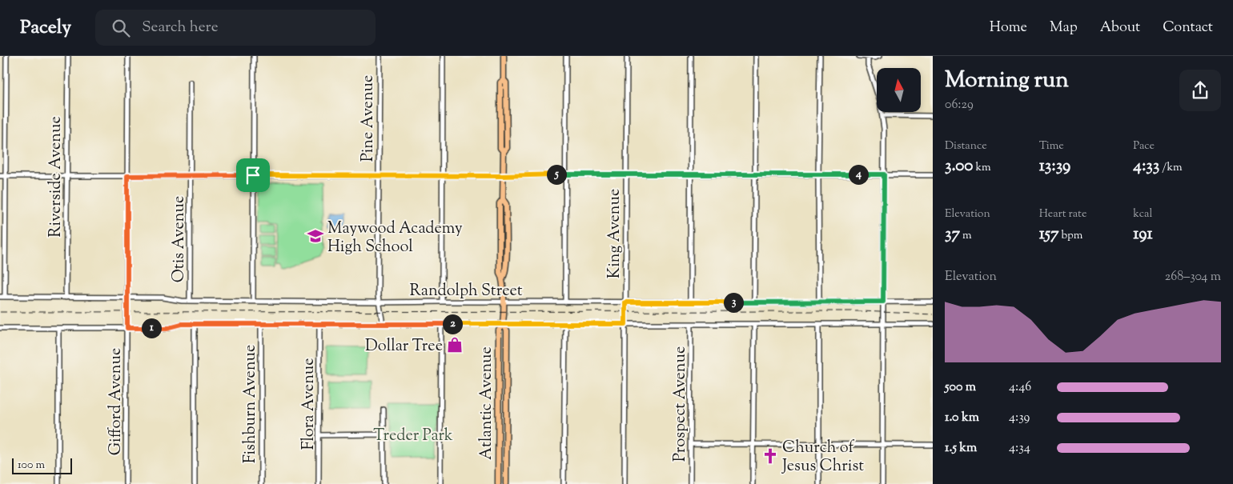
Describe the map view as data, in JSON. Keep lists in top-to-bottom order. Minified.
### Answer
{"streets":{"main road":["Atlantic Avenue"],"street":["Pine Avenue","Riverside Avenue","King Avenue","Otis Avenue","Randolph Street","Gifford Avenue","Fishburn Avenue","Flora Avenue","Prospect Avenue"]},"crossings":[["Pine Avenue","Randolph Street"],["Riverside Avenue","Randolph Street"],["King Avenue","Randolph Street"],["Otis Avenue","Randolph Street"],["Randolph Street","Gifford Avenue"],["Randolph Street","Atlantic Avenue"]],"parks":["Treder Park"],"places":{"school or university":["Maywood Academy High School"],"shop":["Dollar Tree"],"church":["Church of Jesus Christ"]},"scale_bar":"100 m","north":"top","page":{"header":"Pacely","search":"Search here","nav":["Home","Map","About","Contact"],"heading":["Morning run","06:29"],"stats":[["Distance","3.00 km"],["Time","13:39"],["Pace","4:33 /km"],["Elevation","37 m"],["Heart rate","157 bpm"],["kcal","191"]],"pins":["4","5","3","2","1"],"chart":["Elevation","268–304 m"],"list":[{"name":"500 m","note":"4:46"},{"name":"1.0 km","note":"4:39"},{"name":"1.5 km","note":"4:34"}],"scale":"100 m"}}
